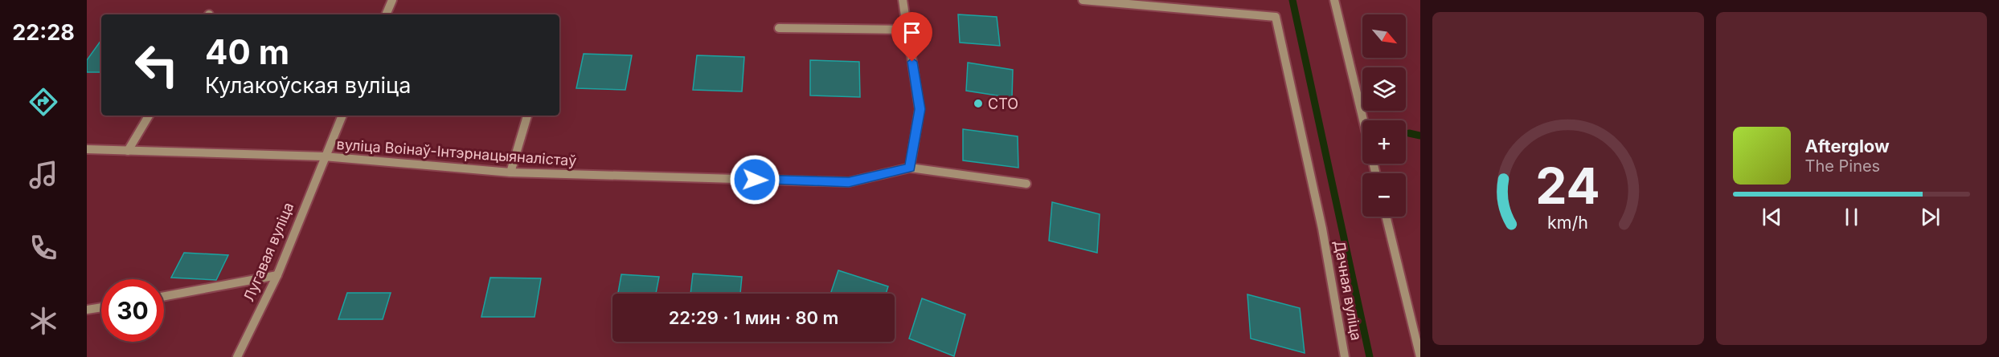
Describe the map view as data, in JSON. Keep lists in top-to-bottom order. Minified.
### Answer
{"streets":{"street":["вуліца Воінаў-Інтэрнацыяналістаў","Лугавая вуліца","Дачная вуліца"]},"crossings":[["вуліца Воінаў-Інтэрнацыяналістаў","Лугавая вуліца"]],"places":["СТО"],"north":"bottom right","page":{"tabs":"22:28","map_buttons":["+","−"],"turn":["40 m","Кулакоўская вуліца"],"song":["Afterglow","The Pines"],"limit":"30","trip":"22:29 · 1 мин · 80 m","gauge":["24","km/h"]}}
